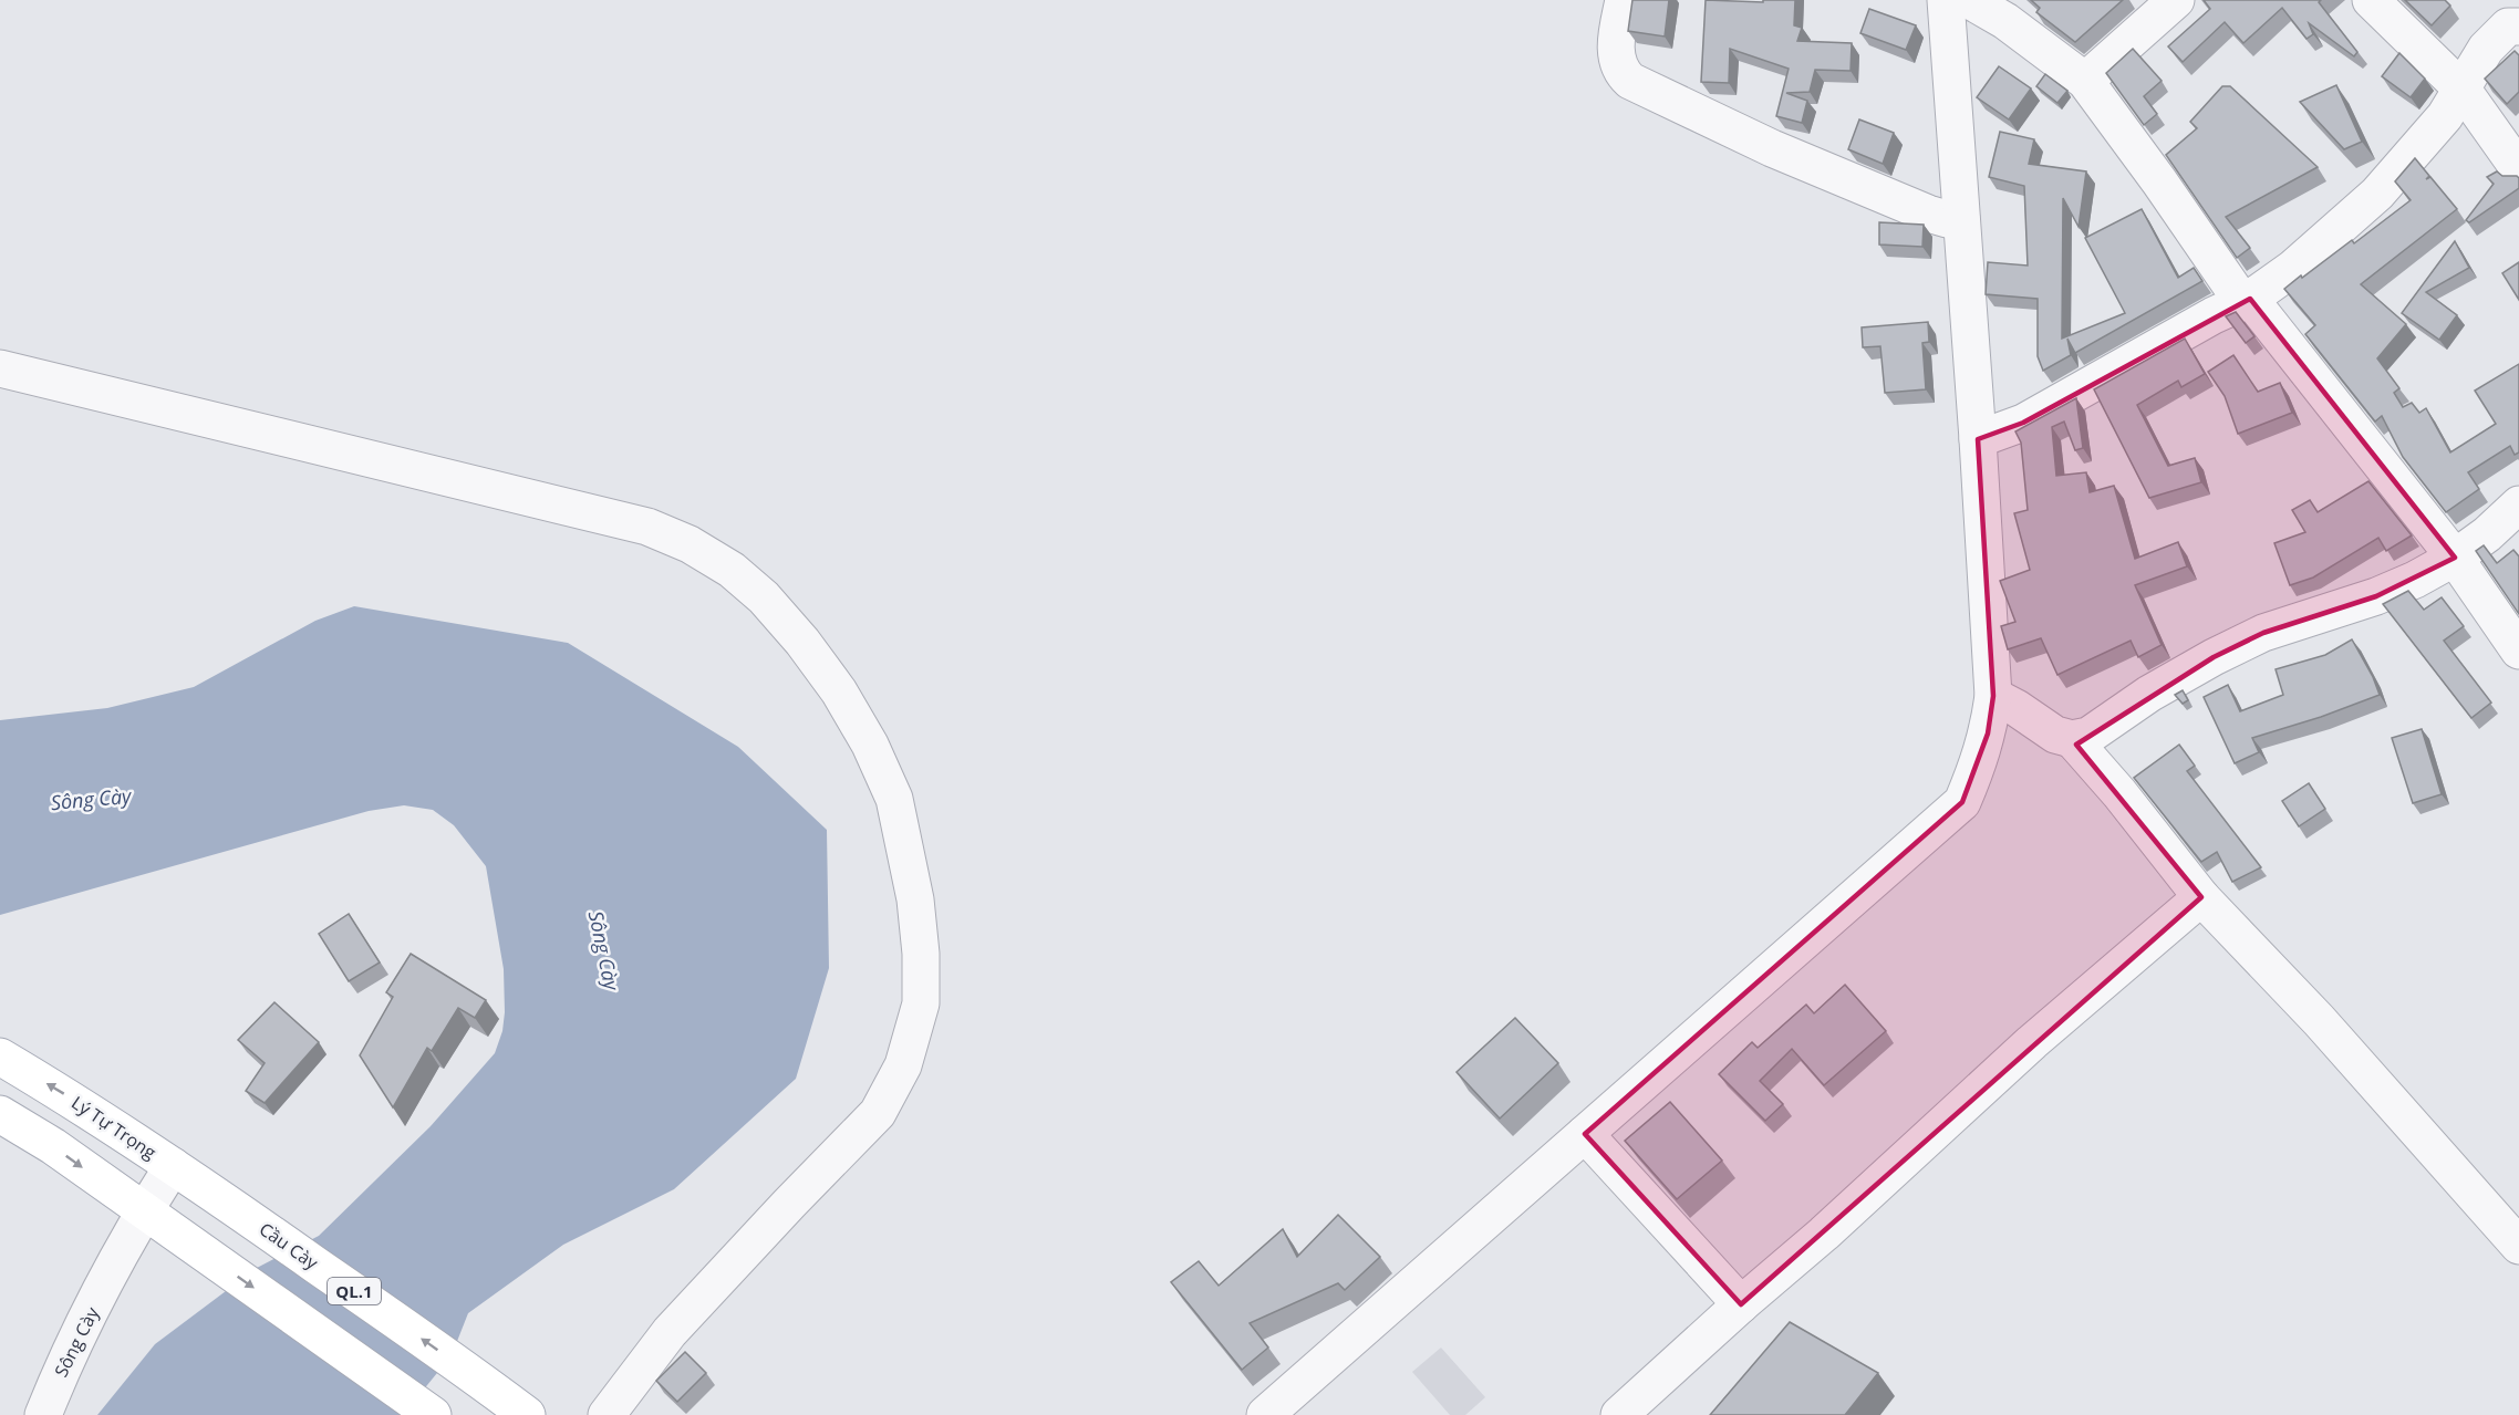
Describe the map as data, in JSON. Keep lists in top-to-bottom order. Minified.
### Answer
{"streets":{"main road":["Lý Tự Trọng","Cầu Cày","QL.1"],"street":["Sông Cày"]},"crossings":[["Lý Tự Trọng","Cầu Cày"],["Lý Tự Trọng","Sông Cày"]],"water":["Sông Cày"]}
